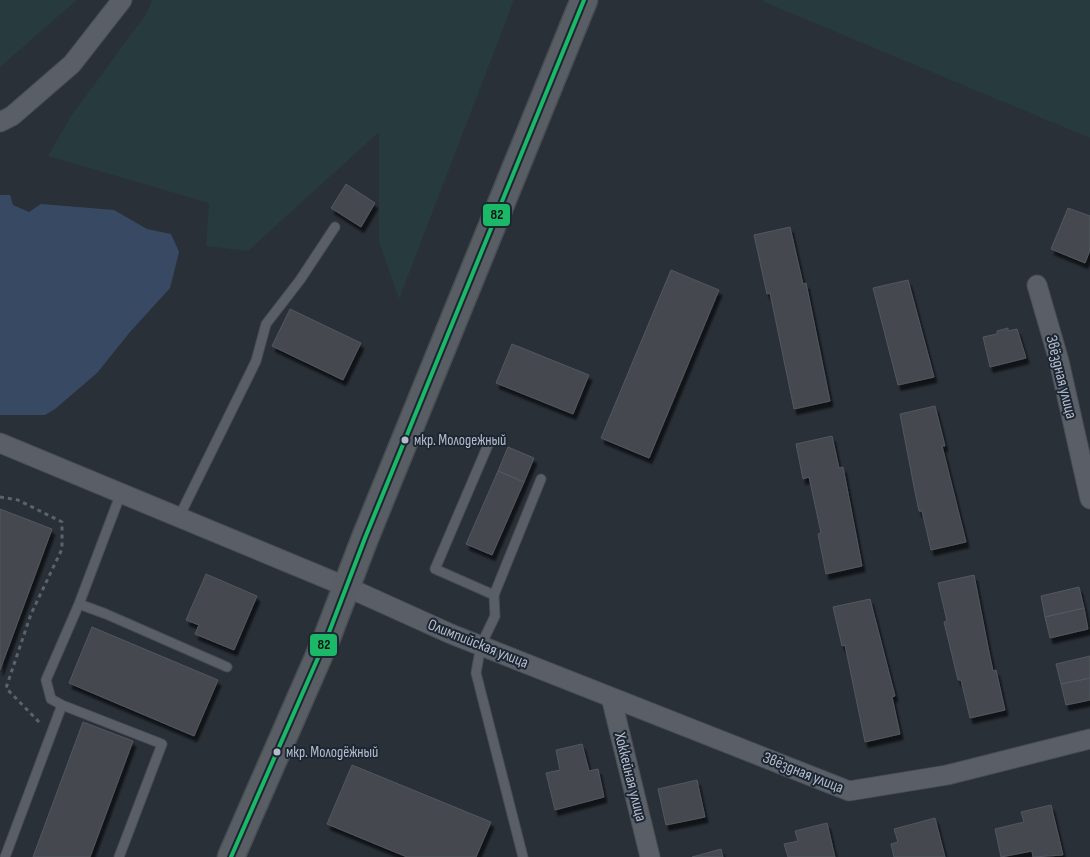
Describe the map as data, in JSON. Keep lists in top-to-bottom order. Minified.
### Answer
{"streets":{"street":["Звёздная улица","Олимпийская улица","Хоккейная улица"]},"crossings":[["Звёздная улица","Олимпийская улица"],["Звёздная улица","Хоккейная улица"],["Олимпийская улица","Хоккейная улица"]],"places":["мкр. Молодежный","мкр. Молодёжный"],"lines":["transit line 82"]}
